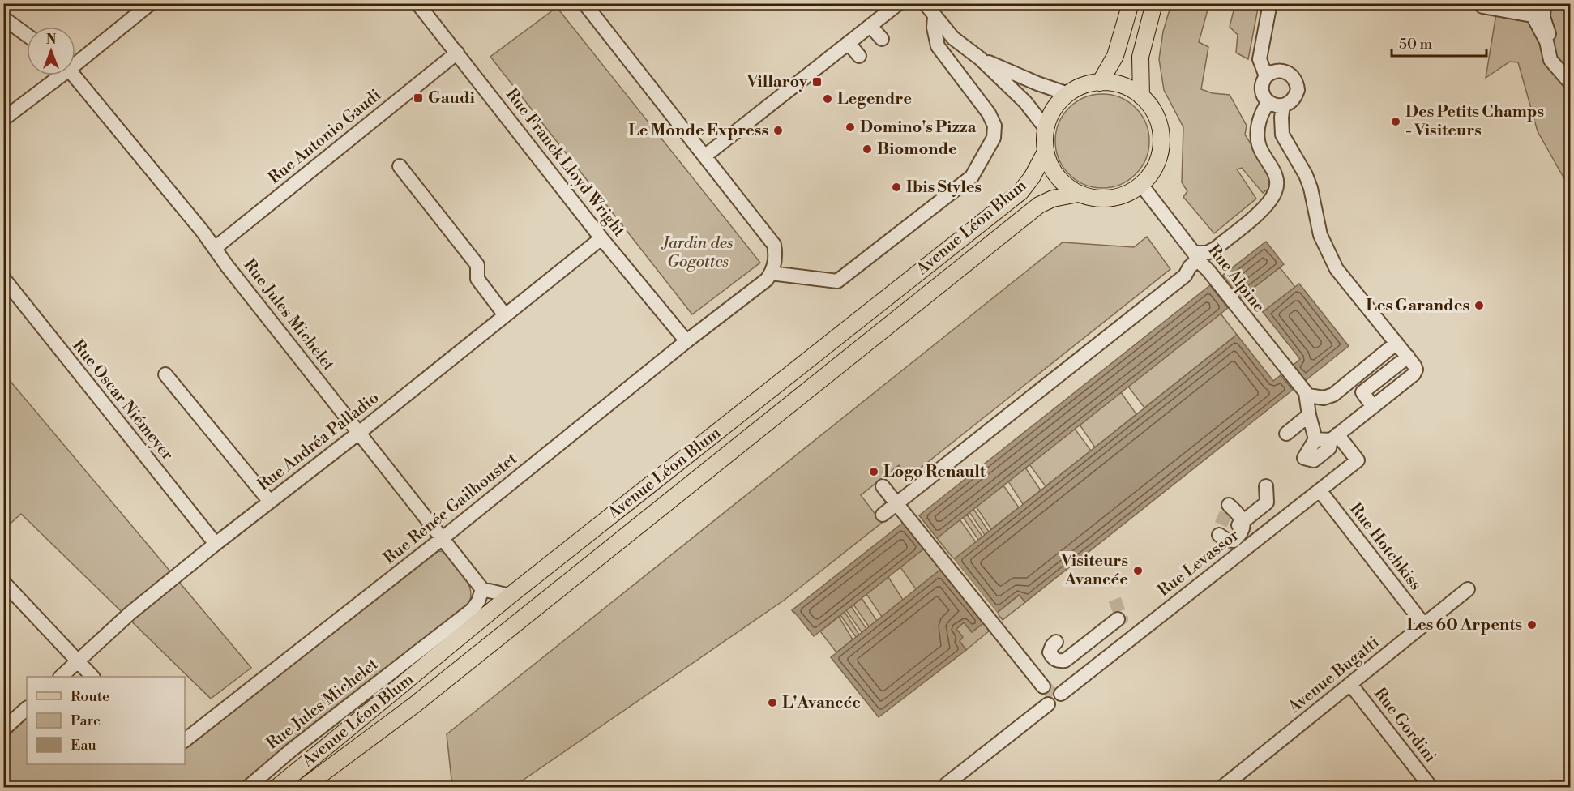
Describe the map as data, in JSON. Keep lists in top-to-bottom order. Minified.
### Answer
{"streets":{"main road":["Avenue Léon Blum"],"street":["Rue Antonio Gaudi","Rue Franck Lloyd Wright","Rue Alpine","Rue Jules Michelet","Rue Oscar Niémeyer","Rue Andréa Palladio","Rue Renée Gailhoustet","Rue Hotchkiss","Rue Levassor","Avenue Bugatti","Rue Gordini"]},"crossings":[["Rue Antonio Gaudi","Rue Franck Lloyd Wright"],["Rue Antonio Gaudi","Rue Jules Michelet"],["Rue Franck Lloyd Wright","Rue Andréa Palladio"],["Rue Franck Lloyd Wright","Rue Renée Gailhoustet"],["Avenue Léon Blum","Rue Alpine"],["Rue Jules Michelet","Rue Andréa Palladio"],["Rue Jules Michelet","Rue Renée Gailhoustet"],["Rue Oscar Niémeyer","Rue Andréa Palladio"],["Rue Hotchkiss","Rue Levassor"],["Rue Hotchkiss","Avenue Bugatti"],["Avenue Bugatti","Rue Gordini"]],"parks":["Jardin des Gogottes"],"places":{"transit":["Villaroy","Gaudi"],"other":["Legendre","Des Petits Champs - Visiteurs","Domino's Pizza","Le Monde Express","Biomonde","Ibis Styles","Les Garandes","Logo Renault","Visiteurs Avancée","Les 60 Arpents","L'Avancée"]},"legend":["Route","Parc","Eau"],"scale_bar":"50 m","north":"top"}
